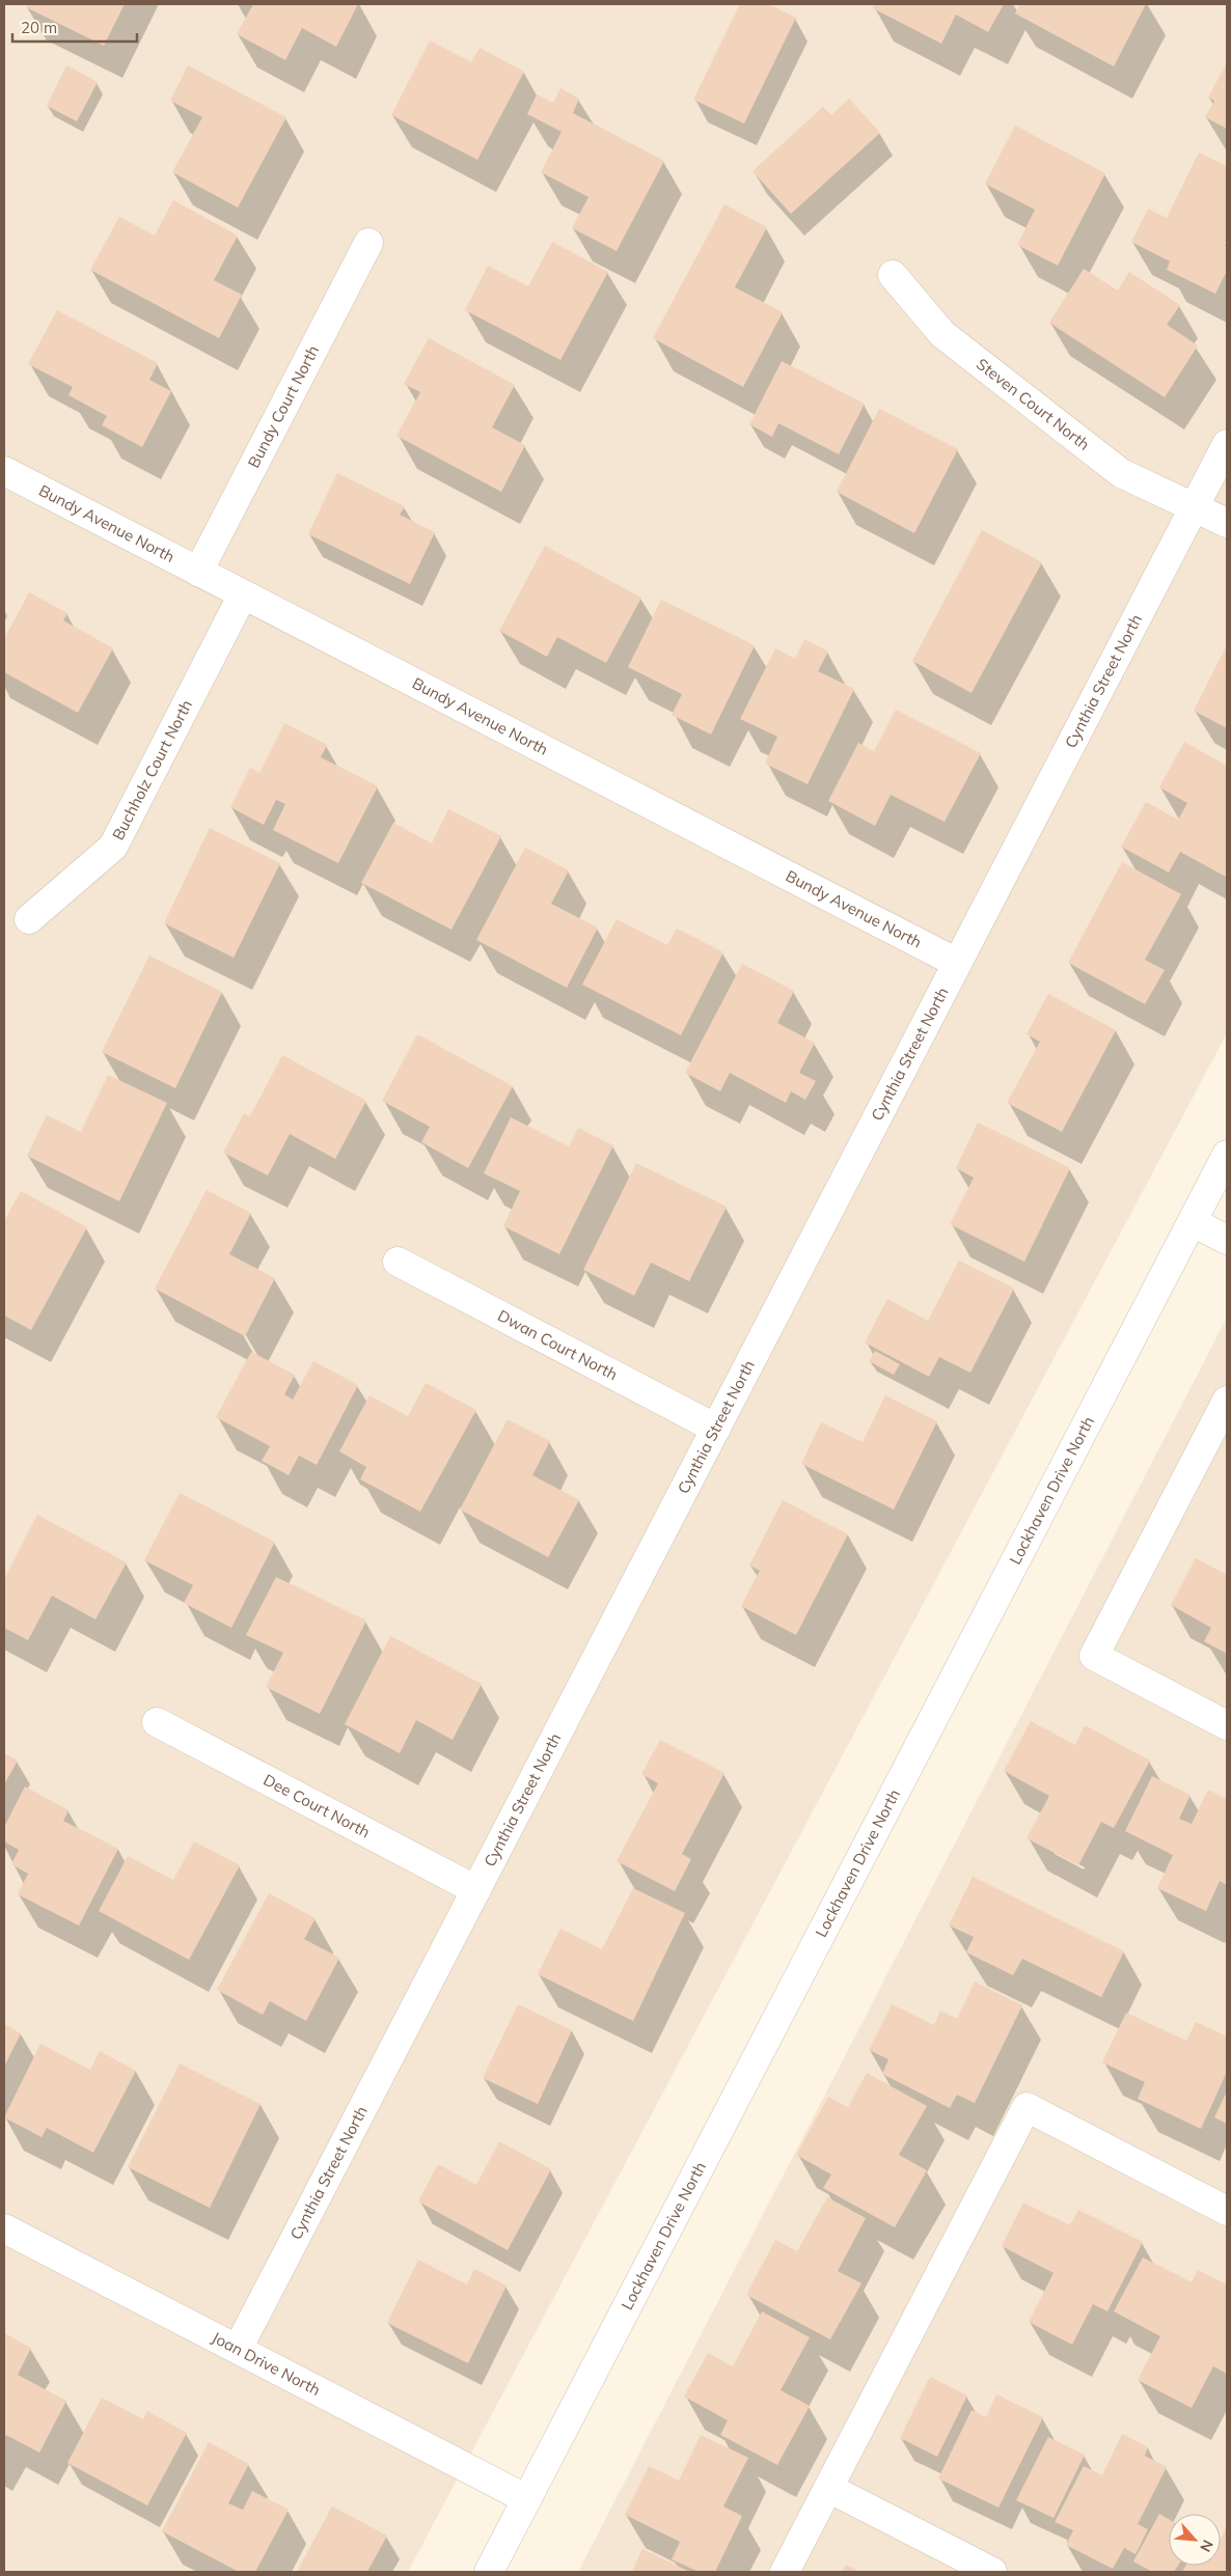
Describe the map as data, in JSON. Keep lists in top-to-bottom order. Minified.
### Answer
{"streets":{"street":["Steven Court North","Bundy Court North","Bundy Avenue North","Cynthia Street North","Buchholz Court North","Dwan Court North","Lockhaven Drive North","Dee Court North","Joan Drive North"]},"crossings":[["Steven Court North","Cynthia Street North"],["Bundy Court North","Bundy Avenue North"],["Bundy Avenue North","Cynthia Street North"],["Bundy Avenue North","Buchholz Court North"],["Cynthia Street North","Dwan Court North"],["Cynthia Street North","Dee Court North"],["Cynthia Street North","Joan Drive North"],["Lockhaven Drive North","Joan Drive North"]],"scale_bar":"20 m","north":"bottom right"}
